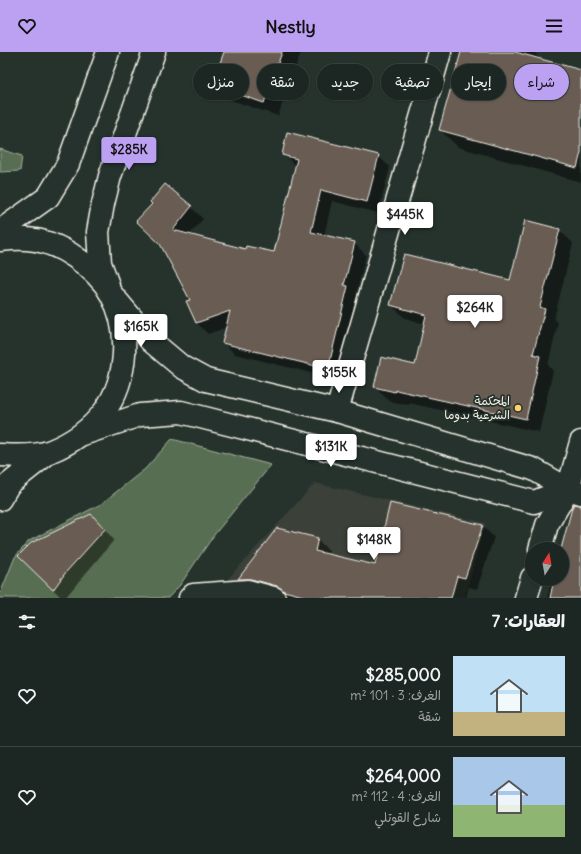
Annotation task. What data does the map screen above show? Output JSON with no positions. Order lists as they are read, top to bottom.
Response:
{
  "places": ["المحكمة الشرعية بدوما"],
  "north": "top",
  "page": {
    "header": "Nestly",
    "chip": [
      "شراء",
      "إيجار",
      "تصفية",
      "جديد",
      "شقة",
      "منزل"
    ],
    "price": [
      "$285K",
      "$445K",
      "$264K",
      "$165K",
      "$155K",
      "$131K",
      "$148K"
    ],
    "heading": "العقارات: 7",
    "list": [
      {
        "name": "$285,000",
        "note": "الغرف: 3 · 101 m² · شقة"
      },
      {
        "name": "$264,000",
        "note": "الغرف: 4 · 112 m² · شارع القوتلي"
      }
    ]
  }
}
